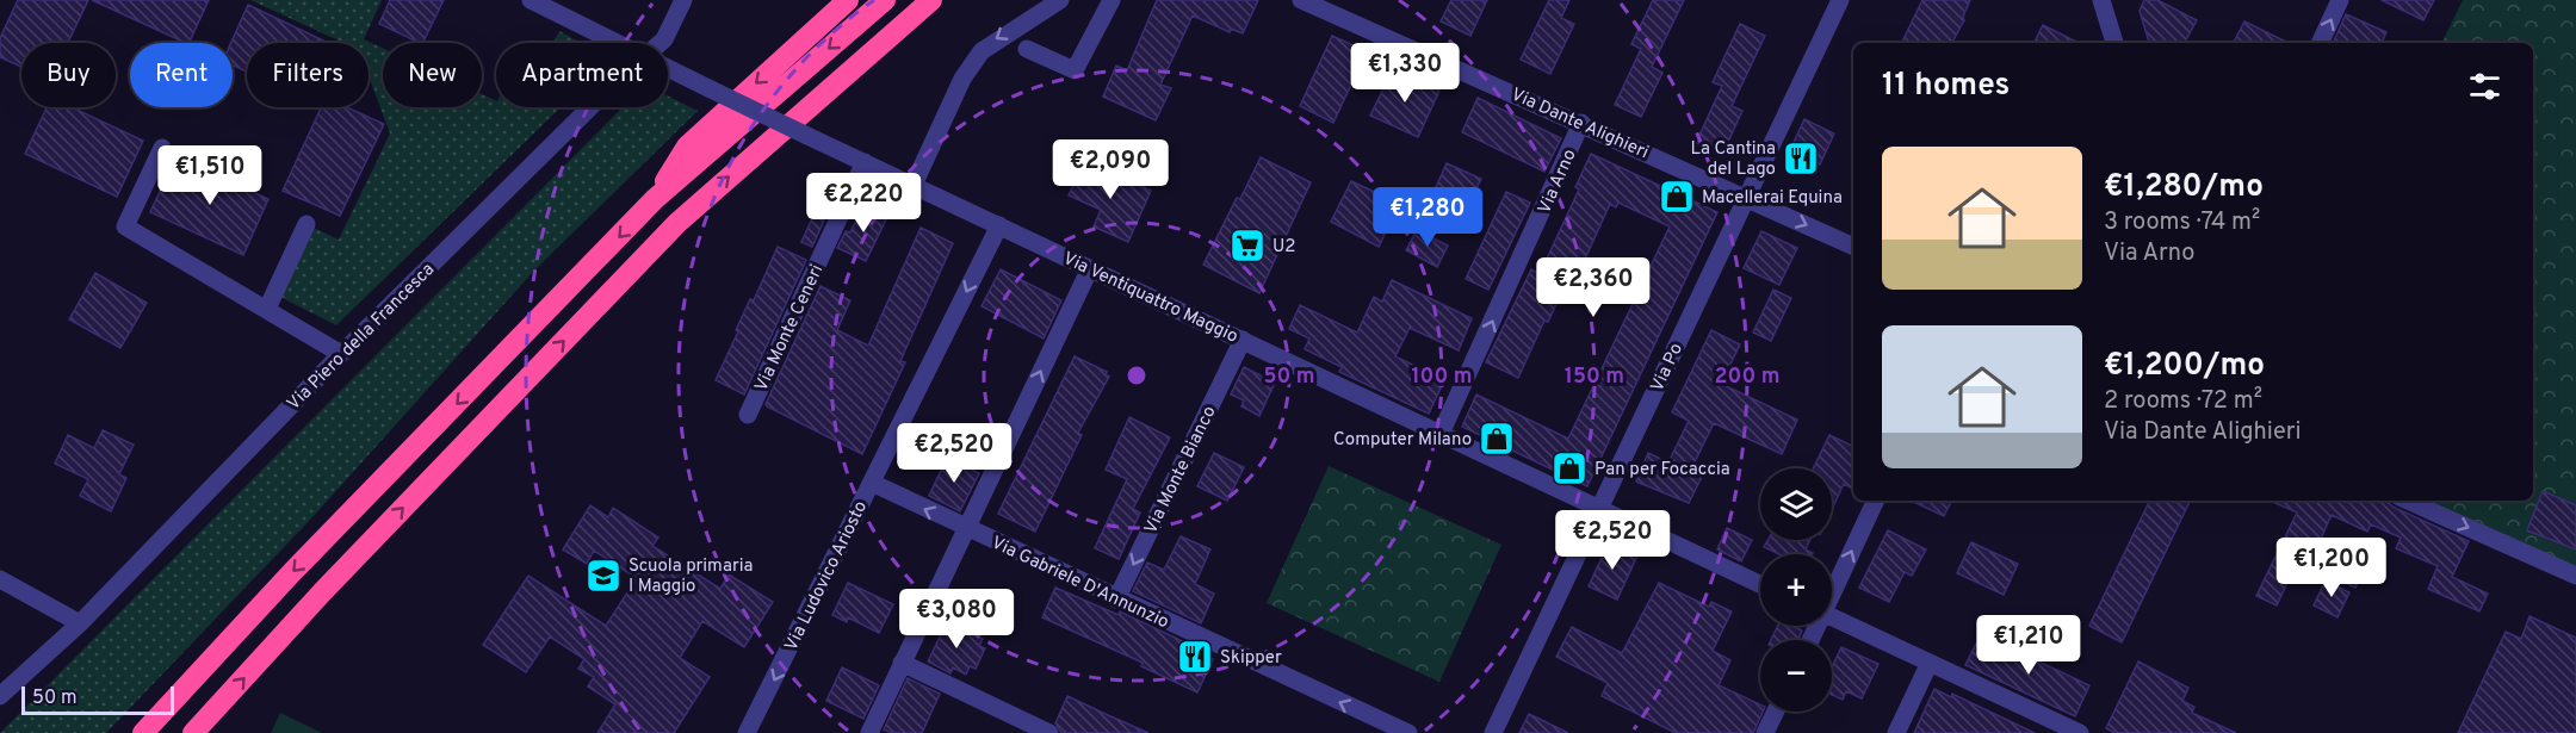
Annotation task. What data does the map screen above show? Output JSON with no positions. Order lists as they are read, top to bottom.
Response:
{
  "streets": {
    "street": [
      "Via Dante Alighieri",
      "Via Arno",
      "Via Ventiquattro Maggio",
      "Via Monte Ceneri",
      "Via Piero della Francesca",
      "Via Po",
      "Via Monte Bianco",
      "Via Ludovico Ariosto",
      "Via Gabriele D'Annunzio"
    ]
  },
  "crossings": [
    ["Via Dante Alighieri", "Via Arno"],
    ["Via Dante Alighieri", "Via Po"],
    ["Via Arno", "Via Ventiquattro Maggio"],
    ["Via Ventiquattro Maggio", "Via Monte Ceneri"],
    ["Via Ventiquattro Maggio", "Via Po"],
    ["Via Ventiquattro Maggio", "Via Monte Bianco"],
    ["Via Ventiquattro Maggio", "Via Ludovico Ariosto"],
    ["Via Monte Bianco", "Via Gabriele D'Annunzio"],
    ["Via Ludovico Ariosto", "Via Gabriele D'Annunzio"]
  ],
  "one_way": ["Via Arno", "Via Monte Bianco", "Via Gabriele D'Annunzio"],
  "places": {
    "restaurant": ["La Cantina del Lago", "Skipper"],
    "shop": ["Macellerai Equina", "Computer Milano", "Pan per Focaccia"],
    "supermarket": ["U2"],
    "school or university": ["Scuola primaria I Maggio"]
  },
  "scale_bar": "50 m",
  "page": {
    "price": [
      "€1,330",
      "€2,090",
      "€1,510",
      "€2,220",
      "€1,280",
      "€2,360",
      "€2,520",
      "€2,520",
      "€1,200",
      "€3,080",
      "€1,210"
    ],
    "chip": [
      "Buy",
      "Rent",
      "Filters",
      "New",
      "Apartment"
    ],
    "heading": "11 homes",
    "list": [
      {
        "name": "€1,280/mo",
        "note": "3 rooms · 74 m² · Via Arno"
      },
      {
        "name": "€1,200/mo",
        "note": "2 rooms · 72 m² · Via Dante Alighieri"
      }
    ],
    "map_buttons": ["+", "−"],
    "scale": "50 m"
  },
  "rings": [
    "50 m",
    "100 m",
    "150 m",
    "200 m"
  ]
}
